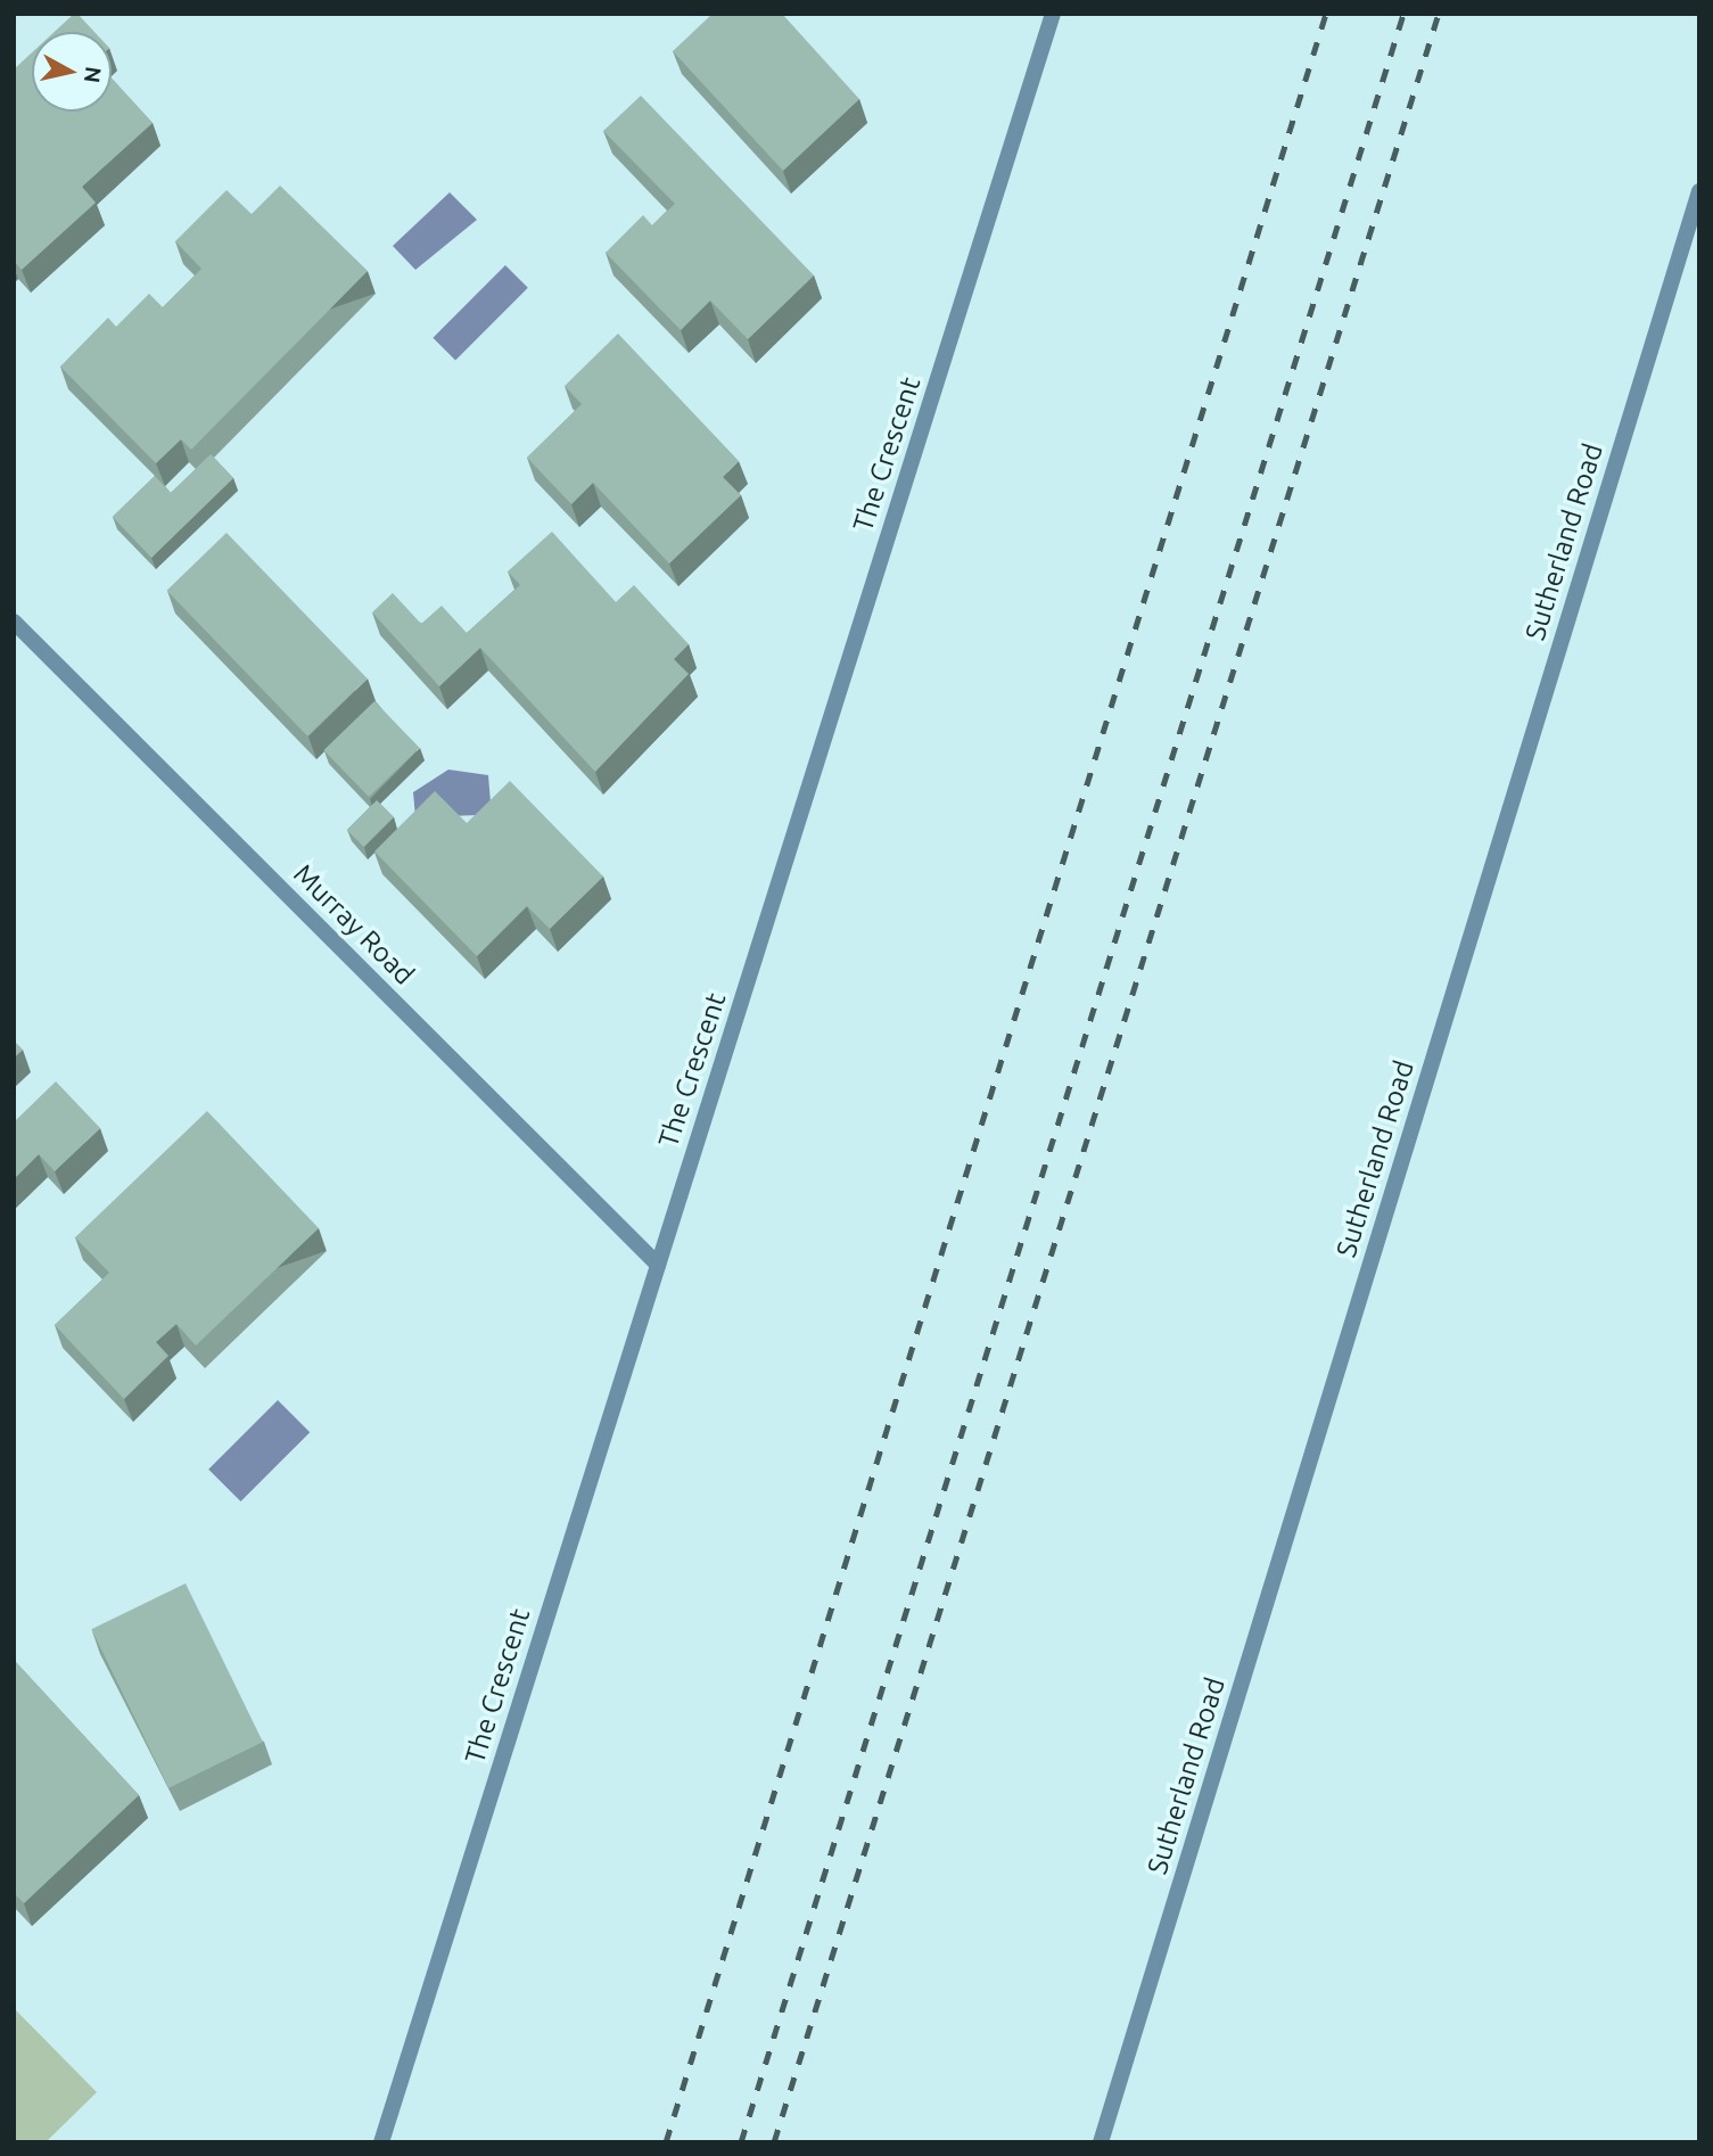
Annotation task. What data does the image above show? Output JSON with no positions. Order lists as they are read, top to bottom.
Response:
{
  "streets": {
    "street": ["The Crescent", "Sutherland Road", "Murray Road"]
  },
  "crossings": [
    ["The Crescent", "Murray Road"]
  ],
  "north": "right"
}
